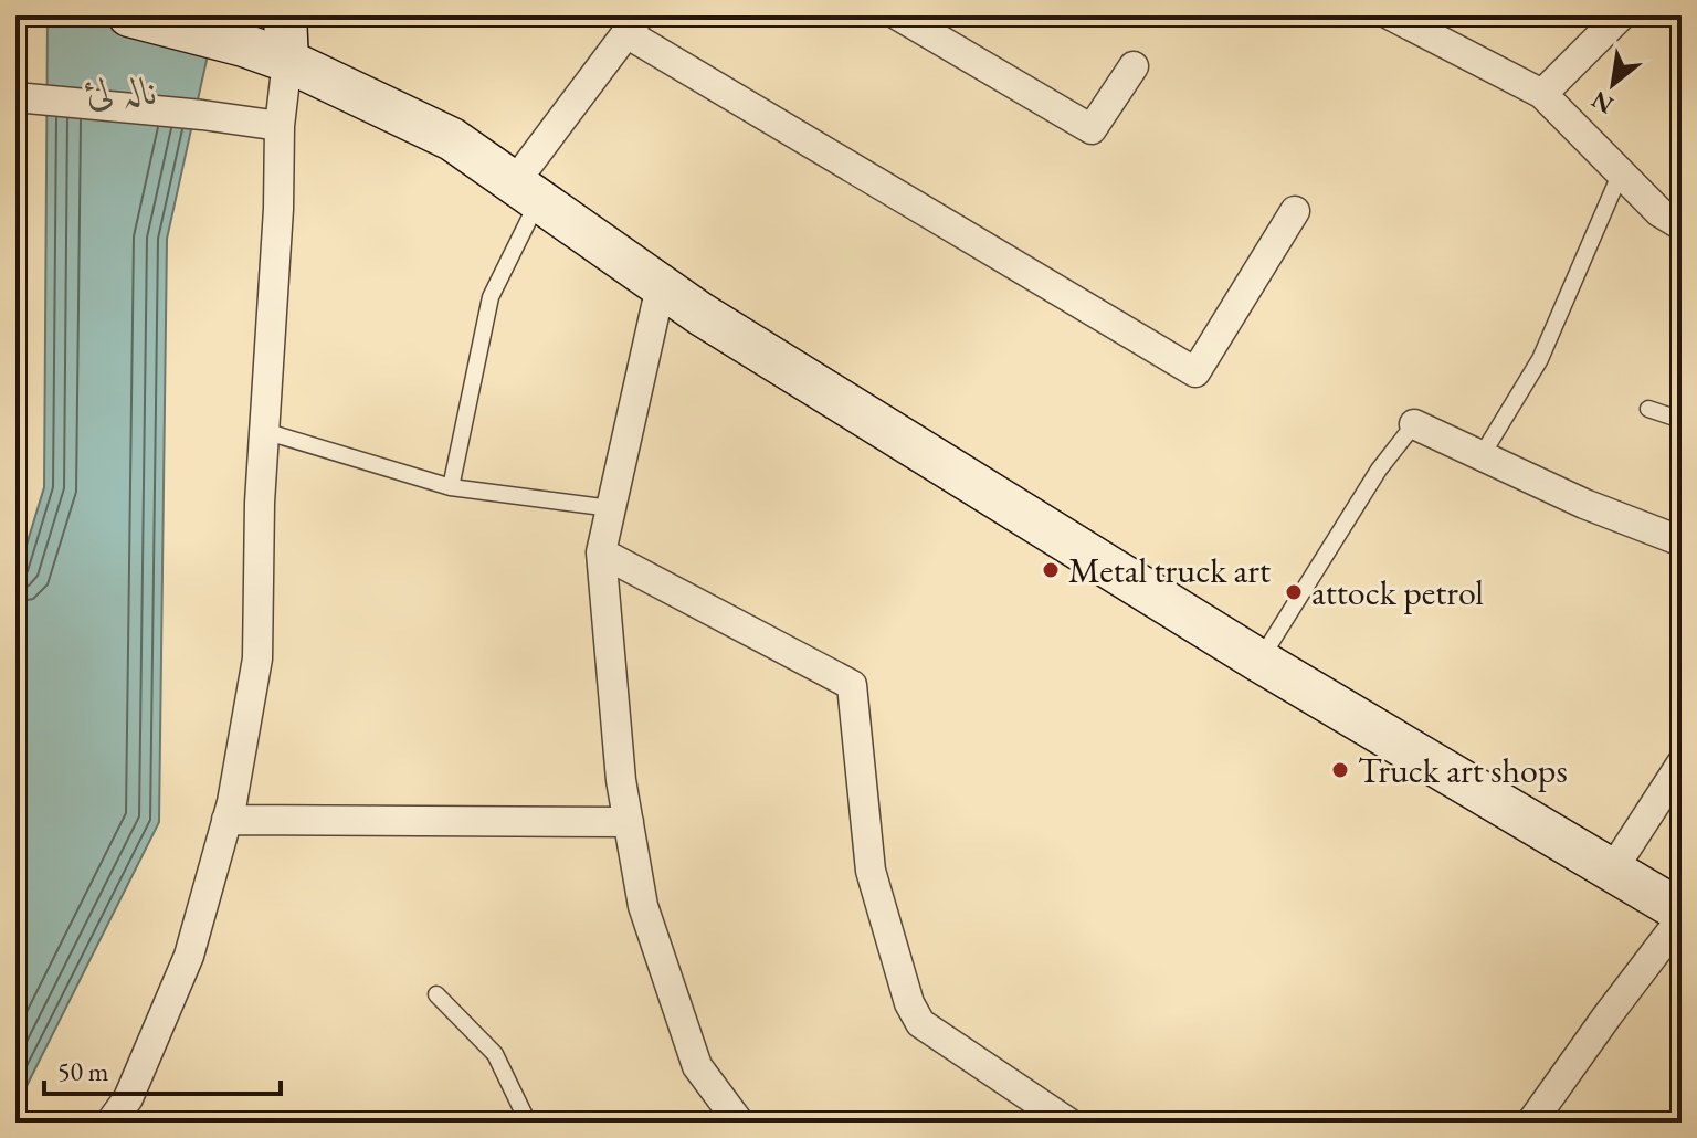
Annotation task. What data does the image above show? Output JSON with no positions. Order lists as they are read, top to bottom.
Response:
{
  "water": ["نالہ لئ"],
  "places": ["Metal truck art", "attock petrol", "Truck art shops"],
  "scale_bar": "50 m",
  "north": "bottom left"
}
